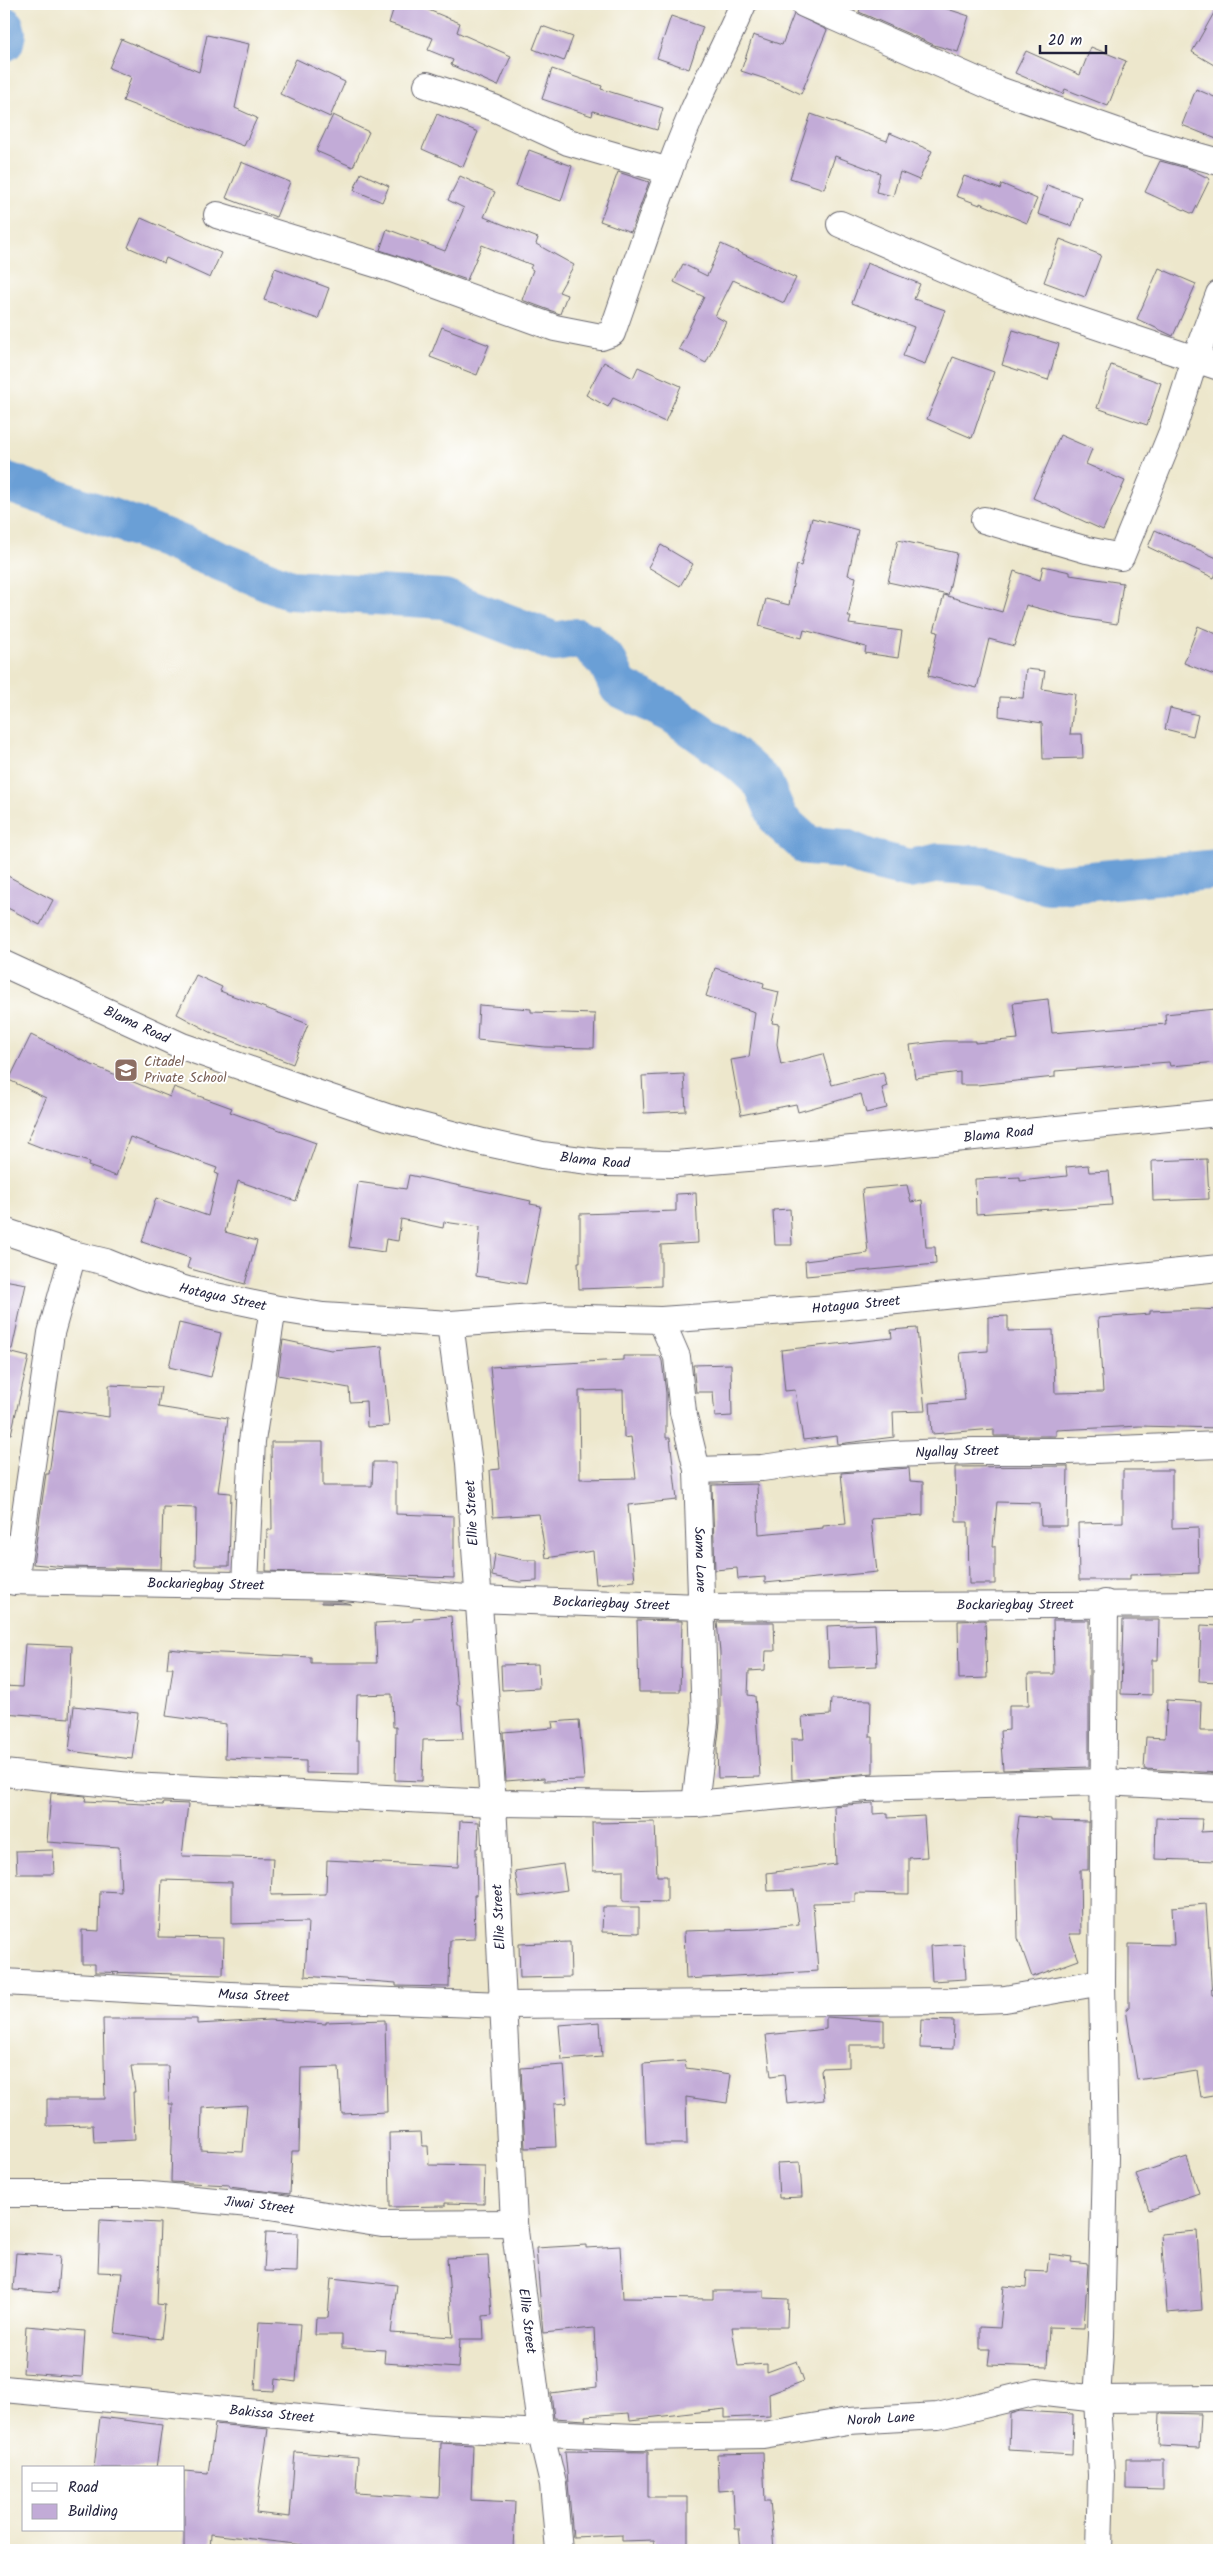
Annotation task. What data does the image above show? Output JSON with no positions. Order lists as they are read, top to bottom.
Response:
{
  "streets": {
    "street": [
      "Blama Road",
      "Hotagua Street",
      "Nyallay Street",
      "Ellie Street",
      "Sama Lane",
      "Bockariegbay Street",
      "Musa Street",
      "Jiwai Street",
      "Bakissa Street",
      "Noroh Lane"
    ]
  },
  "crossings": [
    ["Hotagua Street", "Ellie Street"],
    ["Hotagua Street", "Sama Lane"],
    ["Nyallay Street", "Sama Lane"],
    ["Ellie Street", "Bockariegbay Street"],
    ["Ellie Street", "Musa Street"],
    ["Ellie Street", "Jiwai Street"],
    ["Ellie Street", "Bakissa Street"],
    ["Ellie Street", "Noroh Lane"],
    ["Sama Lane", "Bockariegbay Street"],
    ["Bakissa Street", "Noroh Lane"]
  ],
  "places": {
    "school or university": ["Citadel Private School"]
  },
  "legend": ["Road", "Building"],
  "scale_bar": "20 m"
}
